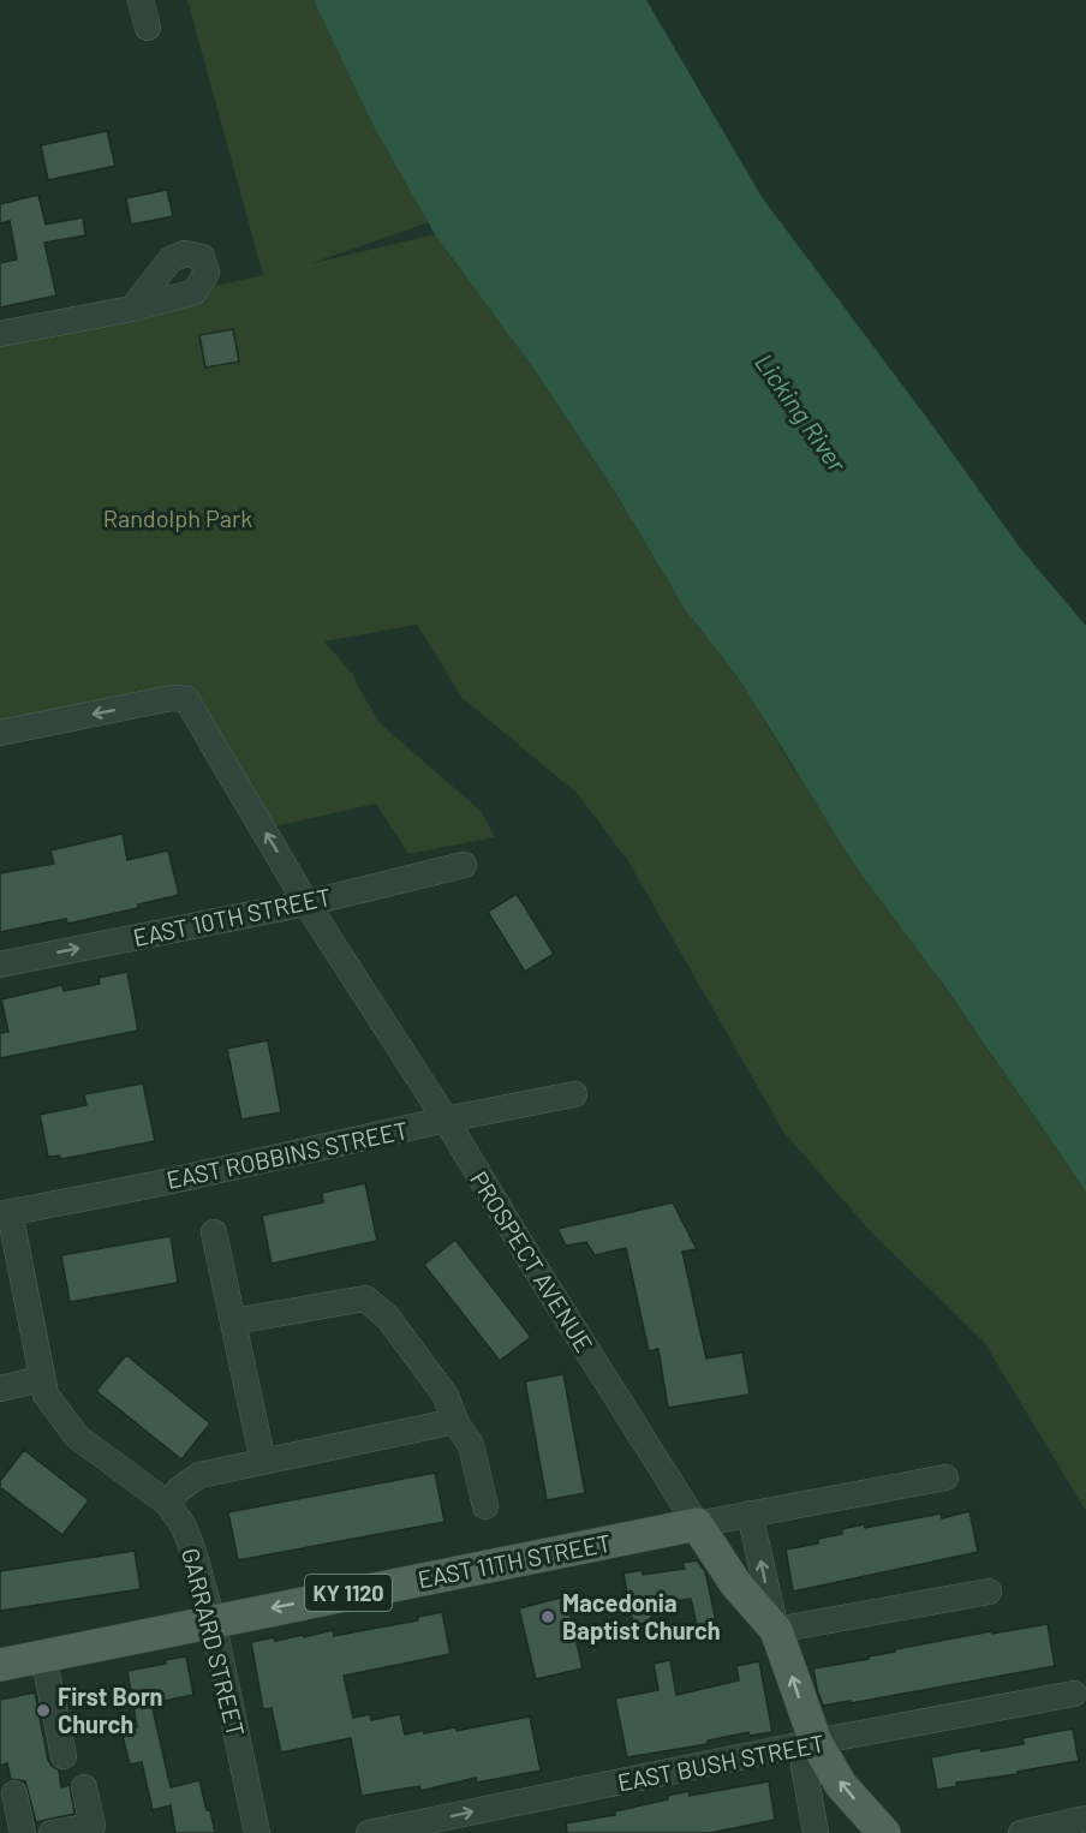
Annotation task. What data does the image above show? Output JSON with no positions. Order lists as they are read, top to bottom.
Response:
{
  "streets": {
    "main road": ["PROSPECT AVENUE", "EAST 11TH STREET", "KY 1120"],
    "street": [
      "EAST 10TH STREET",
      "EAST ROBBINS STREET",
      "GARRARD STREET",
      "EAST BUSH STREET"
    ]
  },
  "crossings": [
    ["EAST 10TH STREET", "PROSPECT AVENUE"],
    ["EAST ROBBINS STREET", "PROSPECT AVENUE"],
    ["EAST ROBBINS STREET", "GARRARD STREET"],
    ["PROSPECT AVENUE", "EAST 11TH STREET"],
    ["PROSPECT AVENUE", "EAST BUSH STREET"],
    ["EAST 11TH STREET", "GARRARD STREET"]
  ],
  "one_way": ["EAST 10TH STREET", "PROSPECT AVENUE", "EAST BUSH STREET"],
  "water": ["Licking River"],
  "parks": ["Randolph Park"],
  "places": ["Macedonia Baptist Church", "First Born Church"]
}
